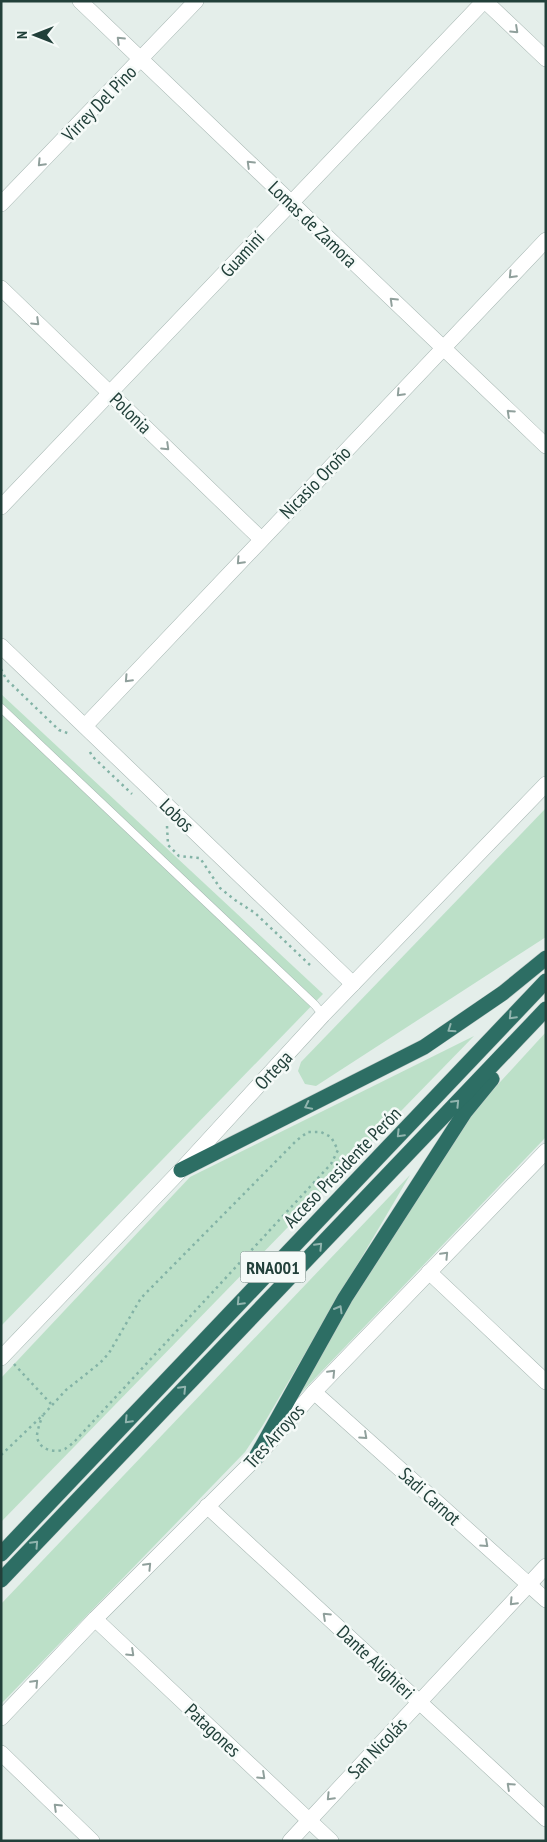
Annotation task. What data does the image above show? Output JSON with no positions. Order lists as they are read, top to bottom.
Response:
{
  "streets": {
    "highway": ["Acceso Presidente Perón", "RNA001"],
    "street": [
      "Virrey Del Pino",
      "Lomas de Zamora",
      "Guaminí",
      "Polonia",
      "Nicasio Oroño",
      "Lobos",
      "Ortega",
      "Tres Arroyos",
      "Sadi Carnot",
      "Dante Alighieri",
      "Patagones",
      "San Nicolás"
    ]
  },
  "crossings": [
    ["Virrey Del Pino", "Lomas de Zamora"],
    ["Lomas de Zamora", "Guaminí"],
    ["Lomas de Zamora", "Nicasio Oroño"],
    ["Guaminí", "Polonia"],
    ["Polonia", "Nicasio Oroño"],
    ["Nicasio Oroño", "Lobos"],
    ["Lobos", "Ortega"],
    ["Tres Arroyos", "Sadi Carnot"],
    ["Tres Arroyos", "Dante Alighieri"],
    ["Tres Arroyos", "Patagones"],
    ["Sadi Carnot", "San Nicolás"],
    ["Dante Alighieri", "San Nicolás"],
    ["Patagones", "San Nicolás"]
  ],
  "one_way": [
    "Virrey Del Pino",
    "Lomas de Zamora",
    "Polonia",
    "Nicasio Oroño",
    "Tres Arroyos",
    "Sadi Carnot",
    "Dante Alighieri",
    "Patagones",
    "San Nicolás"
  ],
  "north": "left"
}
